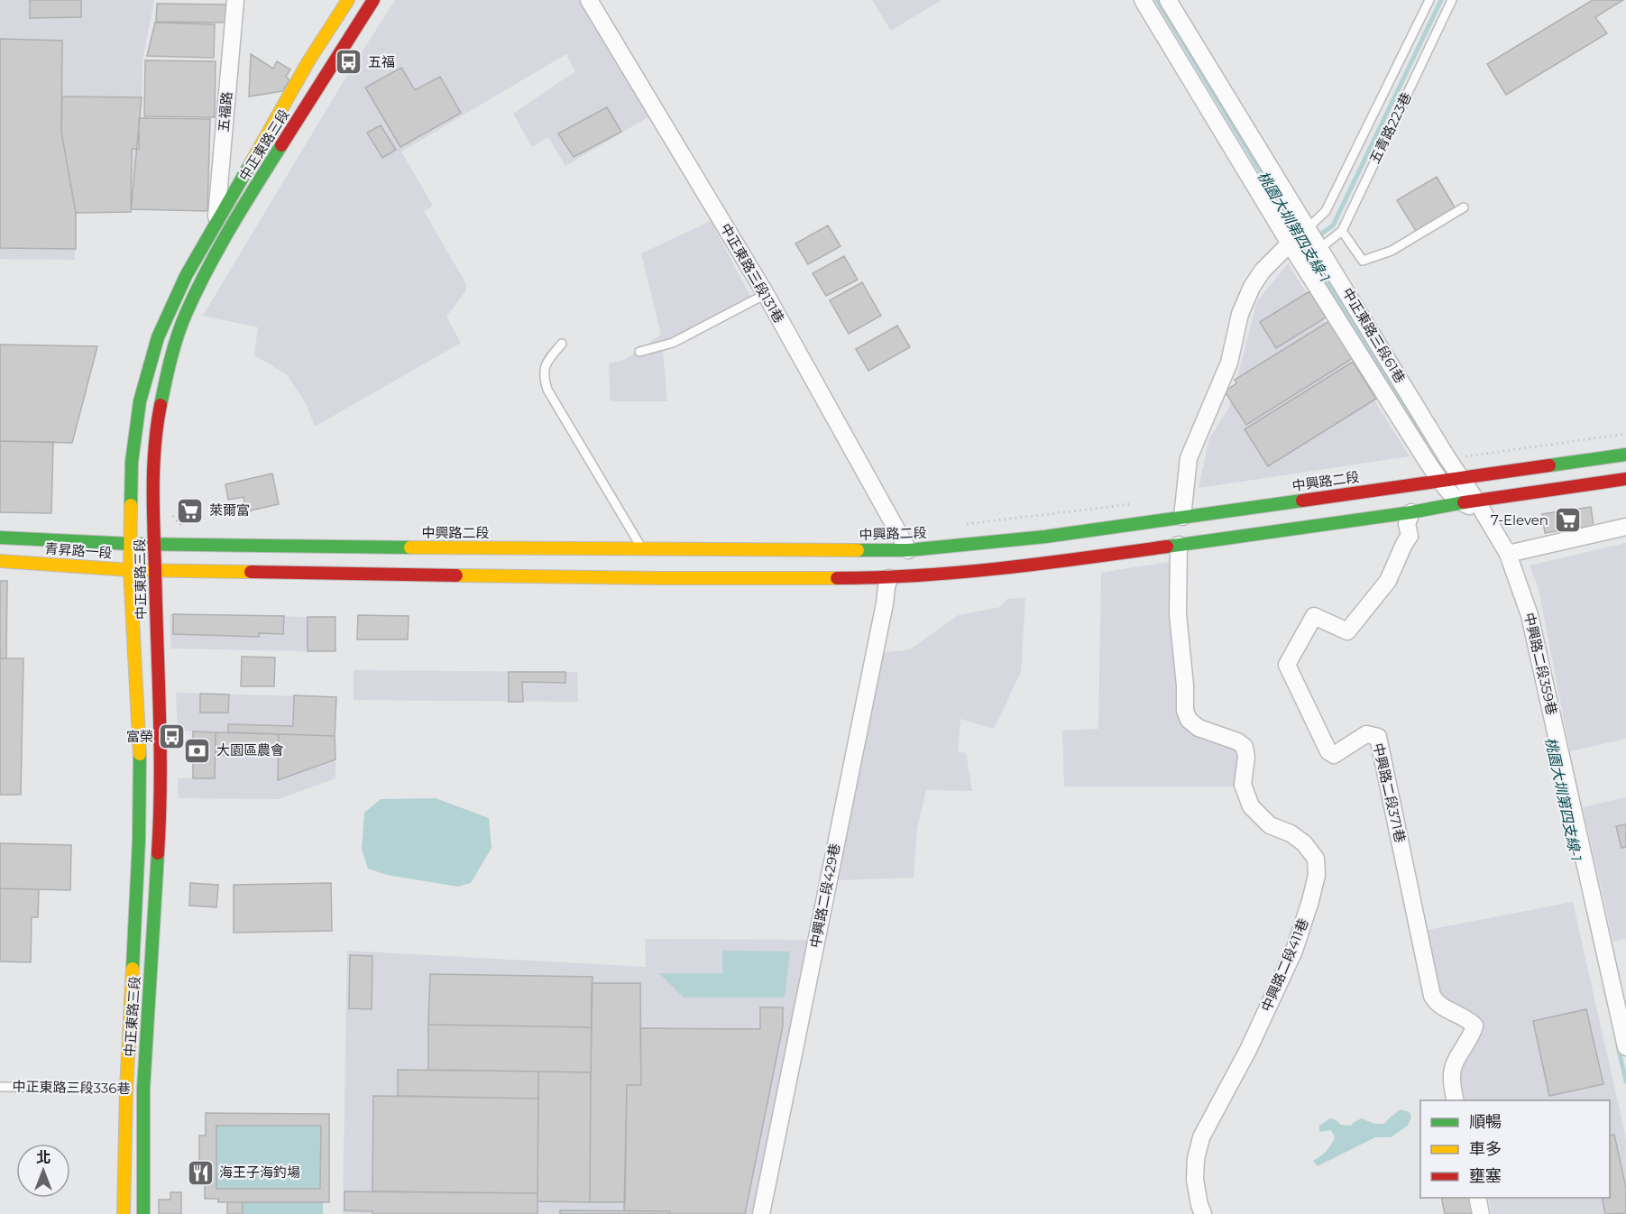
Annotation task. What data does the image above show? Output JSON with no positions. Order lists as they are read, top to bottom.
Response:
{
  "streets": {
    "street": [
      "五福路",
      "中正東路三段",
      "中正東路三段131巷",
      "中正東路三段61巷",
      "中興路二段",
      "青昇路一段",
      "中興路二段359巷",
      "中興路二段371巷",
      "中興路二段429巷",
      "中興路二段411巷"
    ],
    "lane": ["五青路223巷", "中正東路三段336巷"]
  },
  "crossings": [
    ["五福路", "中正東路三段"],
    ["五青路223巷", "中正東路三段61巷"],
    ["中正東路三段", "中興路二段"],
    ["中正東路三段", "青昇路一段"],
    ["中正東路三段", "中正東路三段336巷"],
    ["中正東路三段131巷", "中興路二段"],
    ["中正東路三段61巷", "中興路二段"],
    ["中正東路三段61巷", "中興路二段359巷"],
    ["中興路二段", "青昇路一段"],
    ["中興路二段", "中興路二段359巷"],
    ["中興路二段", "中興路二段371巷"],
    ["中興路二段", "中興路二段429巷"],
    ["中興路二段", "中興路二段411巷"]
  ],
  "water": ["桃園大圳第四支線-1"],
  "places": {
    "bus stop": ["五福", "富榮"],
    "supermarket": ["萊爾富", "7-Eleven"],
    "bank": ["大園區農會"],
    "restaurant": ["海王子海釣場"]
  },
  "legend": ["順暢", "車多", "壅塞"],
  "north": "top"
}
